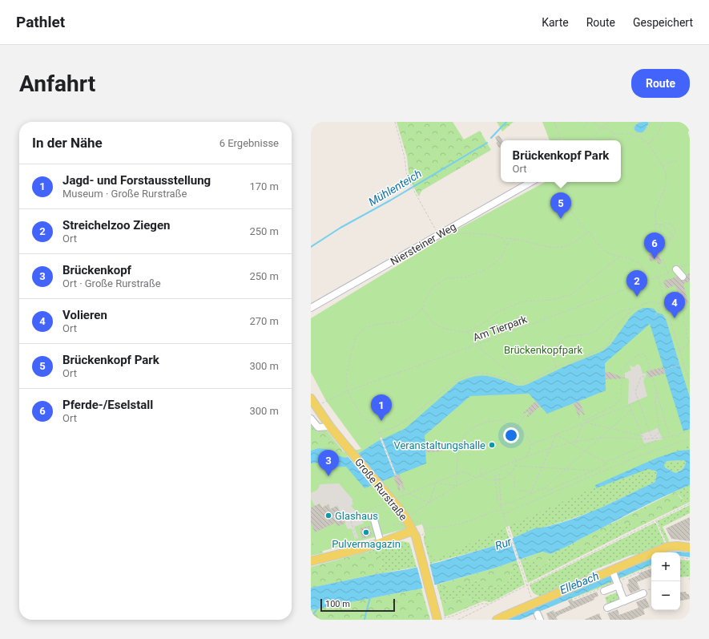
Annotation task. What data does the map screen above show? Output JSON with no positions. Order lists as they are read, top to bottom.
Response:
{
  "streets": {
    "main road": ["Große Rurstraße"],
    "street": ["Niersteiner Weg"],
    "path": ["Am Tierpark"]
  },
  "crossings": [
    ["Am Tierpark", "Große Rurstraße"]
  ],
  "water": ["Mühlenteich", "Rur", "Ellebach"],
  "parks": ["Brückenkopfpark"],
  "places": ["Veranstaltungshalle", "Glashaus", "Pulvermagazin"],
  "scale_bar": "100 m",
  "page": {
    "header": "Pathlet",
    "nav": ["Karte", "Route", "Gespeichert"],
    "buttons": "Route",
    "title": "Anfahrt",
    "heading": ["In der Nähe", "6 Ergebnisse"],
    "popup": ["Brückenkopf Park", "Ort"],
    "list": [
      {
        "mark": "1",
        "name": "Jagd- und Forstausstellung",
        "note": "Museum · Große Rurstraße",
        "value": "170 m"
      },
      {
        "mark": "2",
        "name": "Streichelzoo Ziegen",
        "note": "Ort",
        "value": "250 m"
      },
      {
        "mark": "3",
        "name": "Brückenkopf",
        "note": "Ort · Große Rurstraße",
        "value": "250 m"
      },
      {
        "mark": "4",
        "name": "Volieren",
        "note": "Ort",
        "value": "270 m"
      },
      {
        "mark": "5",
        "name": "Brückenkopf Park",
        "note": "Ort",
        "value": "300 m"
      },
      {
        "mark": "6",
        "name": "Pferde-/Eselstall",
        "note": "Ort",
        "value": "300 m"
      }
    ],
    "pins": [
      "5",
      "6",
      "2",
      "4",
      "1",
      "3"
    ],
    "map_buttons": ["+", "−"],
    "scale": "100 m"
  }
}
